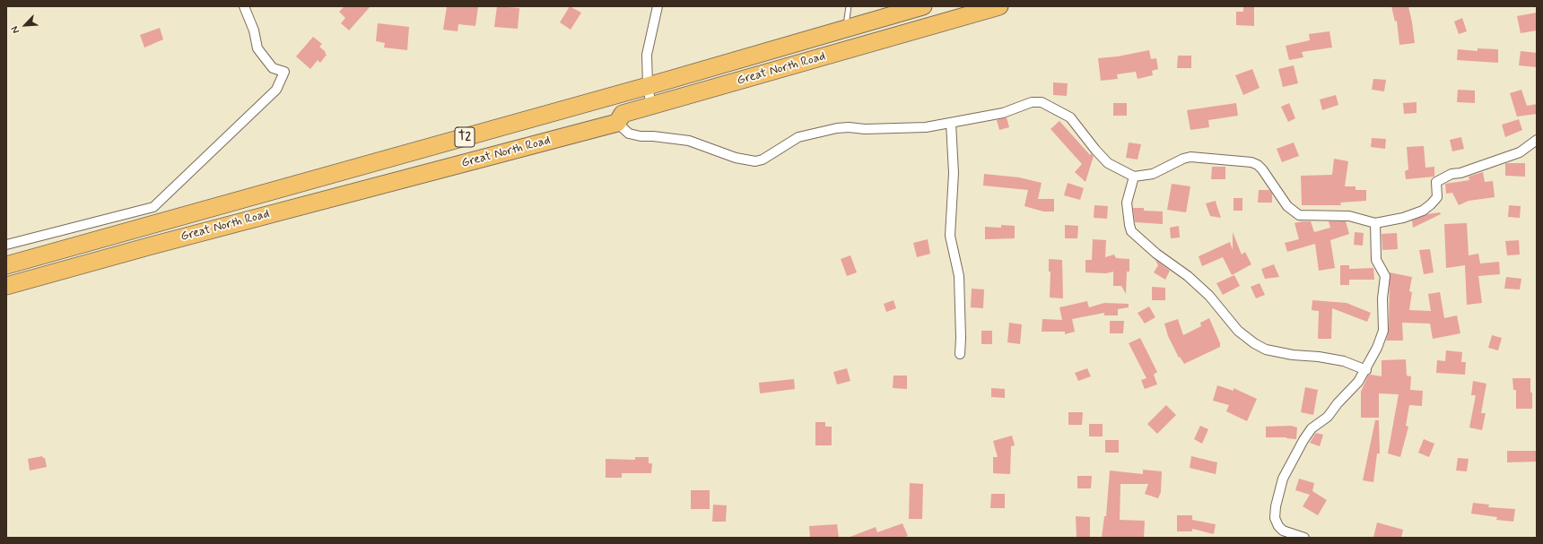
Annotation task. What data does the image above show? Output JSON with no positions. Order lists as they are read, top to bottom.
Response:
{
  "streets": {
    "highway": ["Great North Road", "T2"]
  },
  "north": "bottom left"
}
